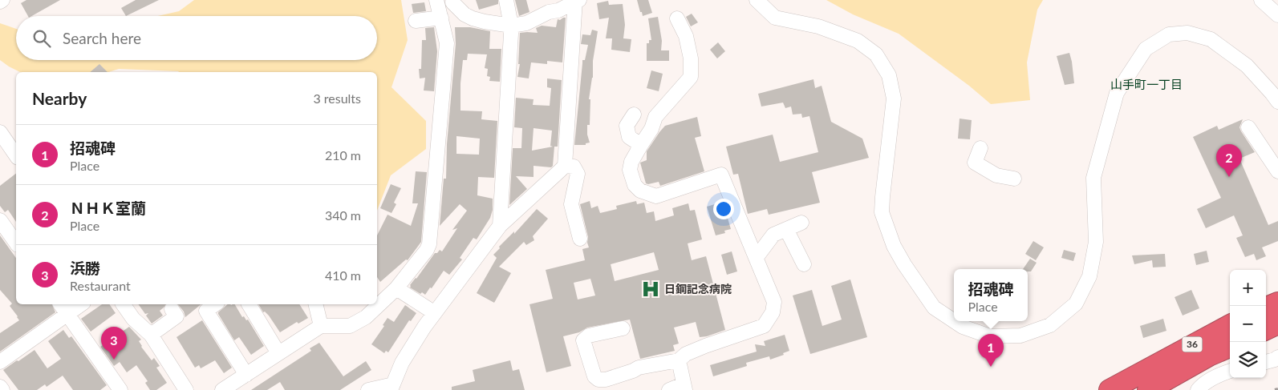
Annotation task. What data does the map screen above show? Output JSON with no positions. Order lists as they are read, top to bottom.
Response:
{
  "streets": {
    "highway": ["36"]
  },
  "districts": ["山手町一丁目"],
  "places": {
    "hospital": ["日鋼記念病院"]
  },
  "page": {
    "search": "Search here",
    "heading": ["Nearby", "3 results"],
    "list": [
      {
        "mark": "1",
        "name": "招魂碑",
        "note": "Place",
        "value": "210 m"
      },
      {
        "mark": "2",
        "name": "ＮＨＫ室蘭",
        "note": "Place",
        "value": "340 m"
      },
      {
        "mark": "3",
        "name": "浜勝",
        "note": "Restaurant",
        "value": "410 m"
      }
    ],
    "pins": ["2", "3", "1"],
    "popup": ["招魂碑", "Place"],
    "map_buttons": ["+", "−"]
  }
}
